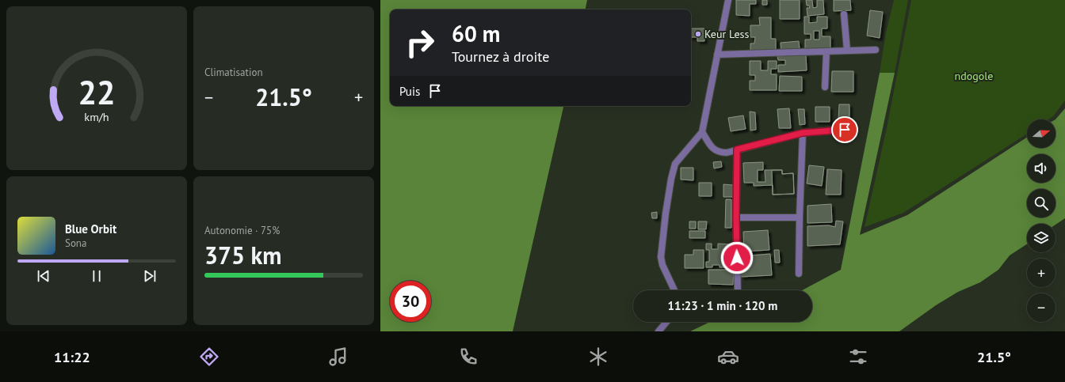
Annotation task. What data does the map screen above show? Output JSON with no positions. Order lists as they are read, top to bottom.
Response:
{
  "parks": ["ndogole"],
  "places": ["Keur Less"],
  "north": "right",
  "page": {
    "tile": [
      "Climatisation",
      ["Autonomie · 75%", "375 km"]
    ],
    "turn": ["60 m", "Tournez à droite"],
    "then": "Puis",
    "heat": ["−", "21.5°", "+"],
    "map_buttons": ["+", "−"],
    "song": ["Blue Orbit", "Sona"],
    "limit": "30",
    "trip": "11:23 · 1 min · 120 m",
    "tabs": ["11:22", "21.5°"],
    "gauge": ["22", "km/h"]
  }
}
